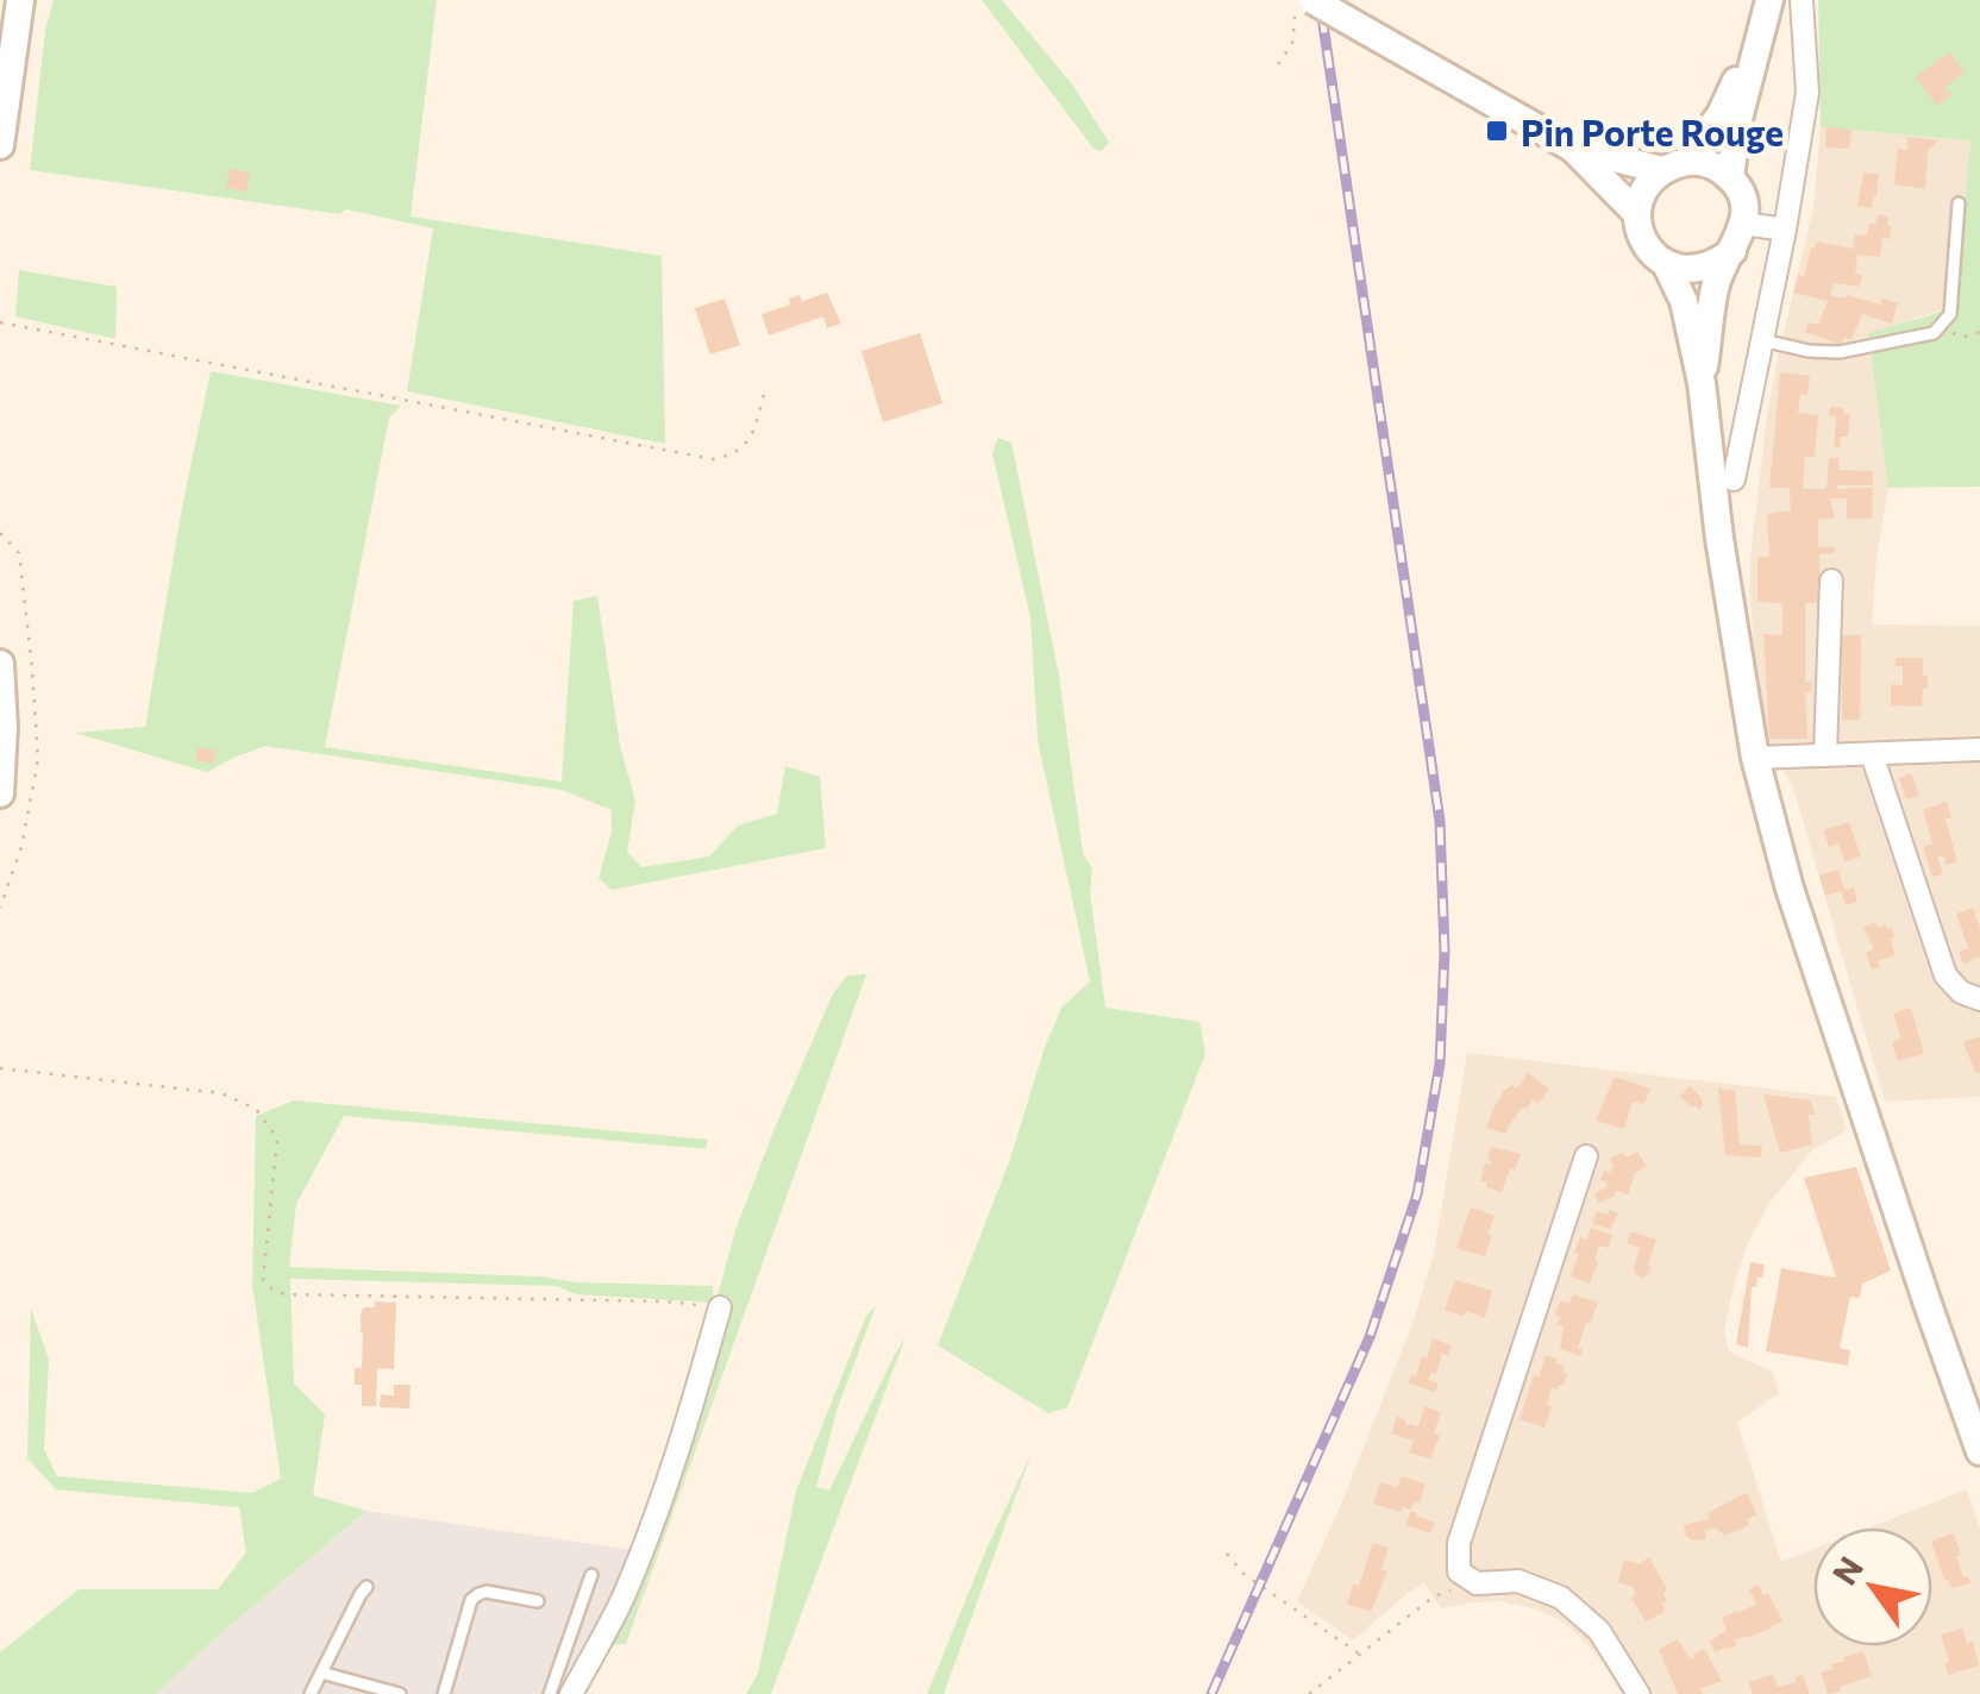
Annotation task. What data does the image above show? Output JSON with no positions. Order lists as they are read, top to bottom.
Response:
{
  "places": {
    "transit": ["Pin Porte Rouge"]
  },
  "north": "top left"
}
